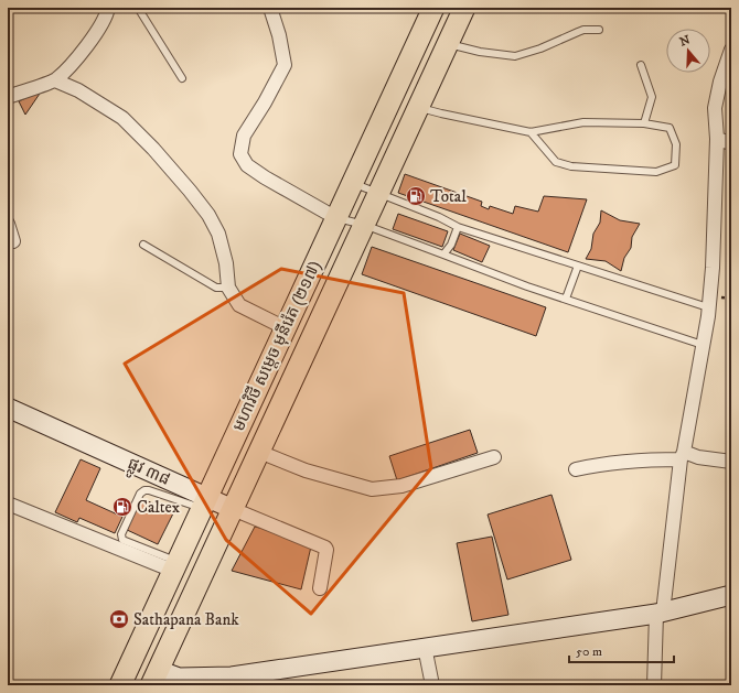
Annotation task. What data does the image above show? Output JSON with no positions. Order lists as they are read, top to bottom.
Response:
{
  "streets": {
    "main road": ["មហាវិថី សម្តេច មុនីរ៉េត (២១៧)"],
    "street": ["ផ្លូវ ៣៨"]
  },
  "crossings": [
    ["មហាវិថី សម្តេច មុនីរ៉េត (២១៧)", "ផ្លូវ ៣៨"]
  ],
  "places": {
    "fuel station": ["Total", "Caltex"],
    "bank": ["Sathapana Bank"]
  },
  "scale_bar": "50 m",
  "north": "top"
}
